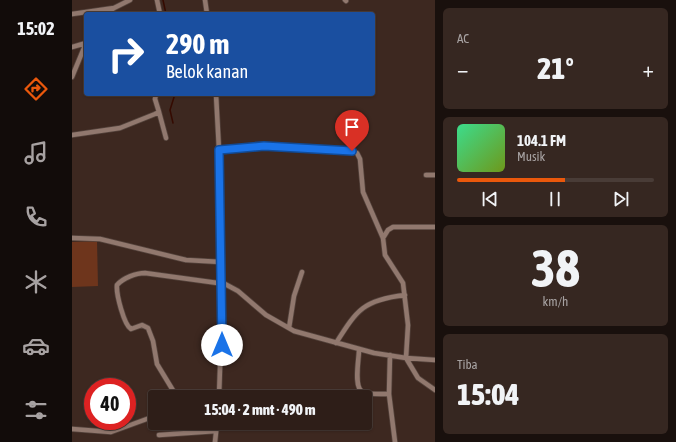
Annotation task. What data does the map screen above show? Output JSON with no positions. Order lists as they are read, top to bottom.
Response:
{
  "page": {
    "tabs": "15:02",
    "tile": [
      "AC",
      ["38", "km/h"],
      ["Tiba", "15:04"]
    ],
    "turn": ["290 m", "Belok kanan"],
    "heat": ["−", "21°", "+"],
    "song": ["104.1 FM", "Musik"],
    "limit": "40",
    "trip": "15:04 · 2 mnt · 490 m"
  }
}
